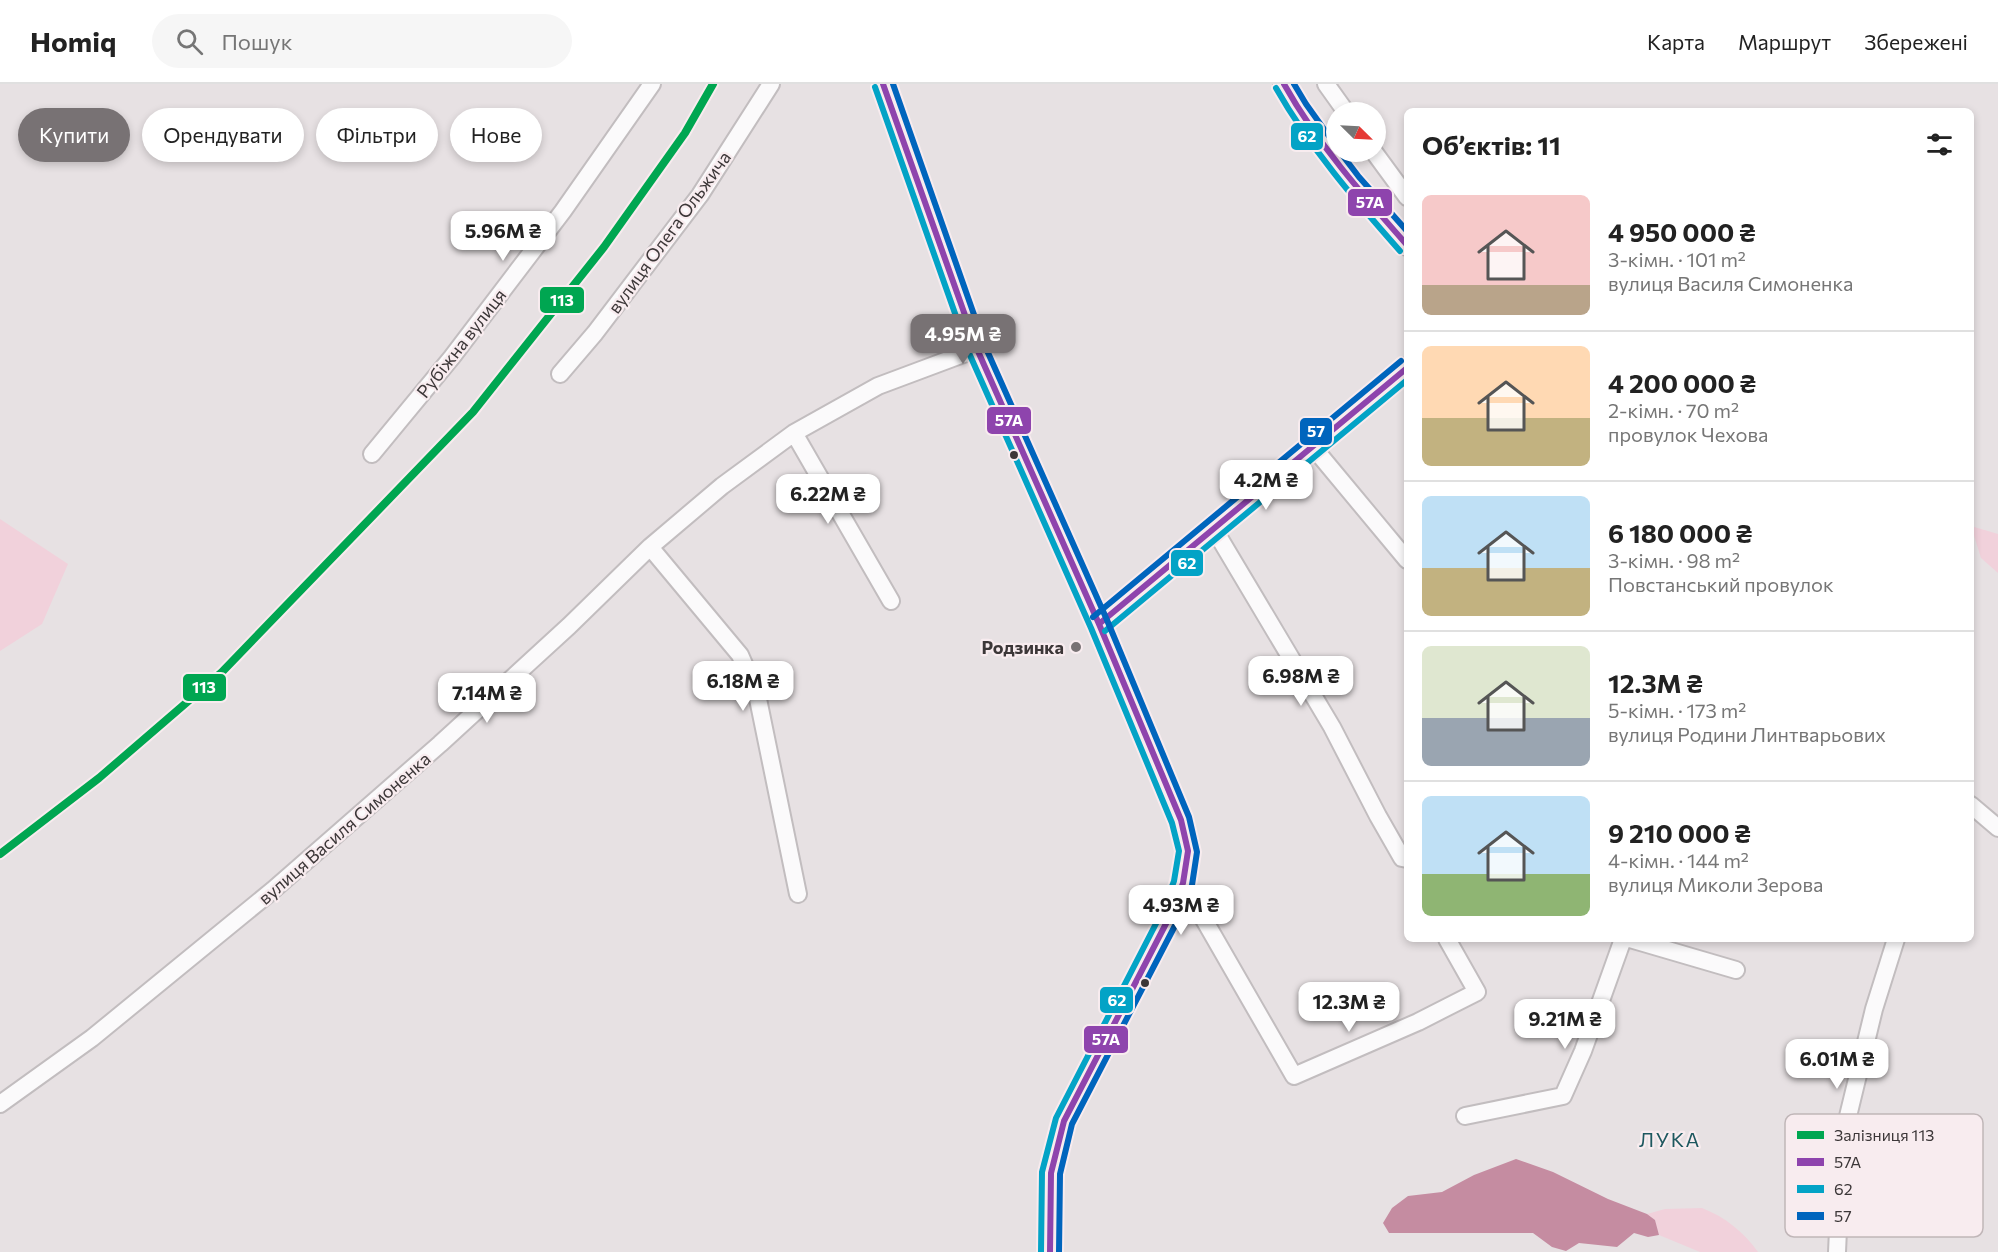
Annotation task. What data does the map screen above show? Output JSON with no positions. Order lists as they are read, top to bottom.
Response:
{
  "streets": {
    "street": ["вулиця Олега Ольжича", "Рубіжна вулиця", "вулиця Василя Симоненка"]
  },
  "districts": ["ЛУКА"],
  "places": ["Родзинка"],
  "lines": [
    "rail line 113",
    "transit line 57А",
    "transit line 57",
    "transit line 62"
  ],
  "legend": [
    "Залізниця 113",
    "57А",
    "62",
    "57"
  ],
  "north": "bottom right",
  "page": {
    "header": "Homiq",
    "search": "Пошук",
    "nav": ["Карта", "Маршрут", "Збережені"],
    "chip": [
      "Купити",
      "Орендувати",
      "Фільтри",
      "Нове"
    ],
    "heading": "Об’єктів: 11",
    "list": [
      {
        "name": "4 950 000 ₴",
        "note": "3-кімн. · 101 m² · вулиця Василя Симоненка"
      },
      {
        "name": "4 200 000 ₴",
        "note": "2-кімн. · 70 m² · провулок Чехова"
      },
      {
        "name": "6 180 000 ₴",
        "note": "3-кімн. · 98 m² · Повстанський провулок"
      },
      {
        "name": "12.3M ₴",
        "note": "5-кімн. · 173 m² · вулиця Родини Линтварьових"
      },
      {
        "name": "9 210 000 ₴",
        "note": "4-кімн. · 144 m² · вулиця Миколи Зерова"
      }
    ],
    "price": [
      "5.96M ₴",
      "4.95M ₴",
      "4.2M ₴",
      "6.22M ₴",
      "6.98M ₴",
      "6.18M ₴",
      "7.14M ₴",
      "4.93M ₴",
      "12.3M ₴",
      "9.21M ₴",
      "6.01M ₴"
    ]
  }
}
